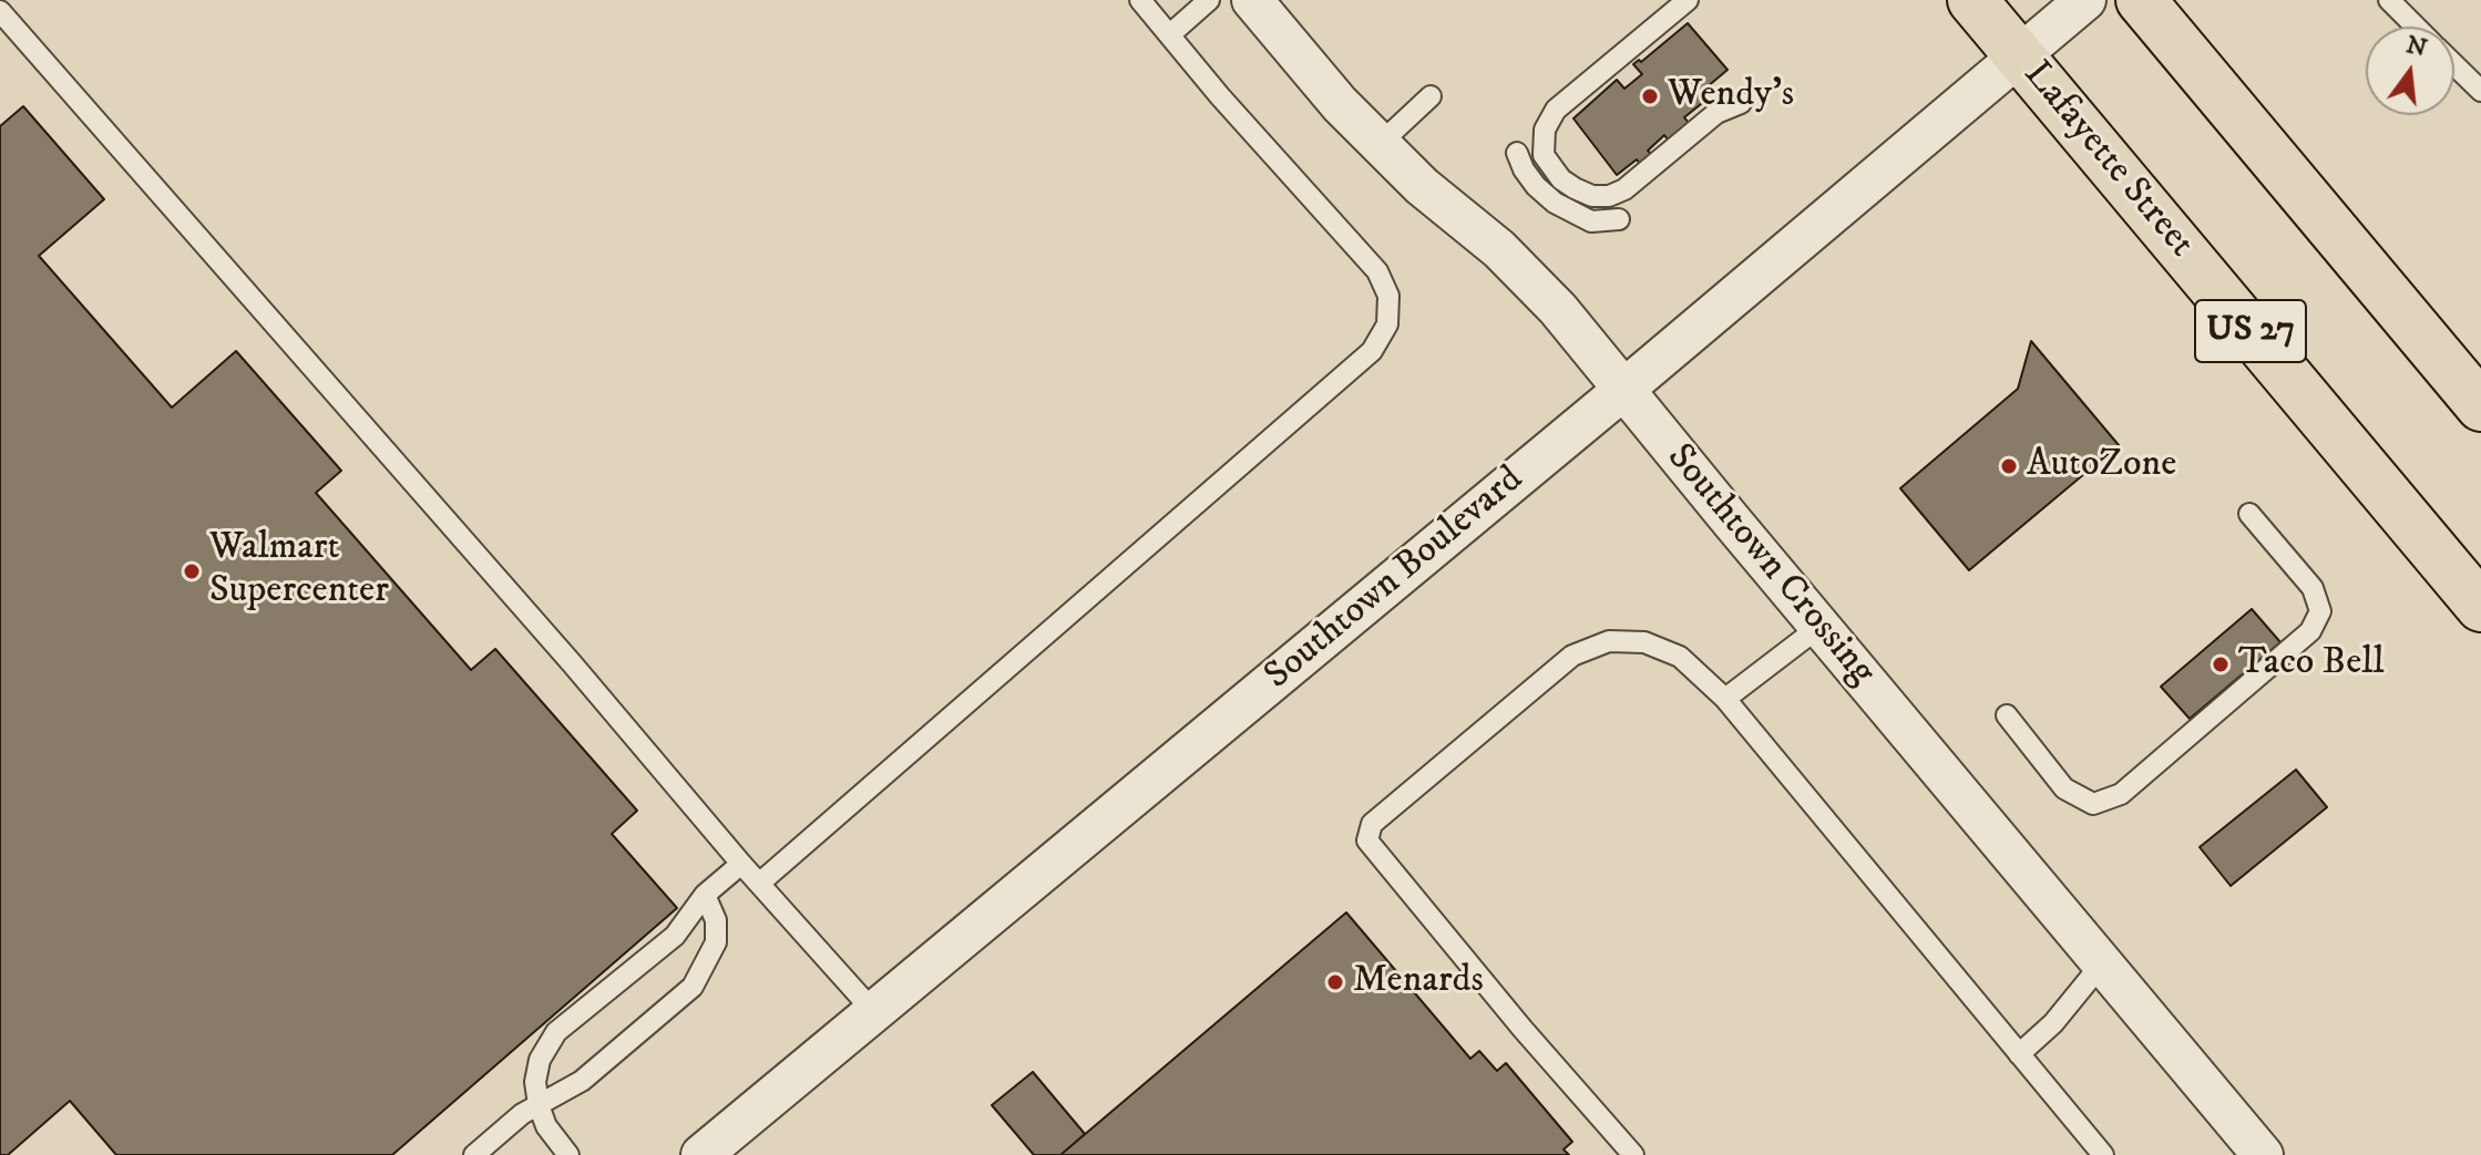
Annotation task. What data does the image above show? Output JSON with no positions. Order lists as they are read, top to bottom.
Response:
{
  "streets": {
    "highway": ["Lafayette Street", "US 27"],
    "street": ["Southtown Crossing", "Southtown Boulevard"]
  },
  "crossings": [
    ["Lafayette Street", "Southtown Boulevard"],
    ["Southtown Crossing", "Southtown Boulevard"]
  ],
  "places": [
    "Wendy's",
    "AutoZone",
    "Walmart Supercenter",
    "Taco Bell",
    "Menards"
  ],
  "north": "top"
}
